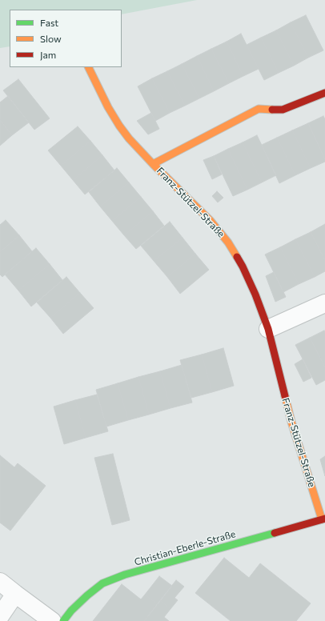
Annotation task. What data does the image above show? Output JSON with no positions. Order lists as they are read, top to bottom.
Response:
{
  "streets": {
    "street": ["Franz-Stützel-Straße", "Christian-Eberle-Straße"]
  },
  "crossings": [
    ["Franz-Stützel-Straße", "Christian-Eberle-Straße"]
  ],
  "legend": ["Fast", "Slow", "Jam"]
}
